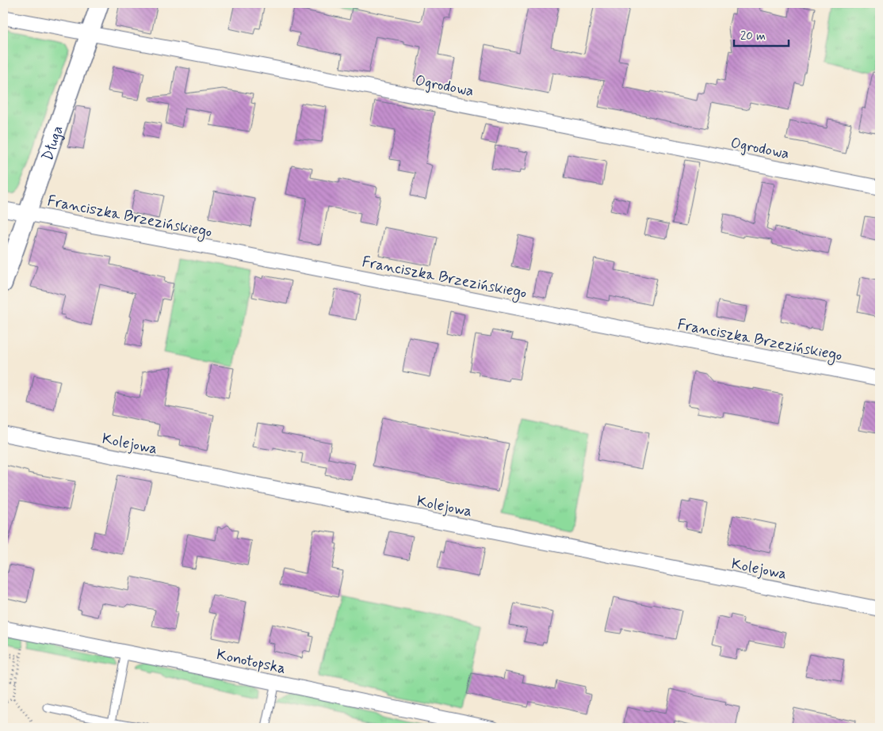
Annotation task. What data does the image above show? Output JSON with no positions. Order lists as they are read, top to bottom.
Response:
{
  "streets": {
    "street": [
      "Ogrodowa",
      "Długa",
      "Franciszka Brzezińskiego",
      "Kolejowa",
      "Konotopska"
    ]
  },
  "crossings": [
    ["Ogrodowa", "Długa"],
    ["Długa", "Franciszka Brzezińskiego"]
  ],
  "scale_bar": "20 m"
}
